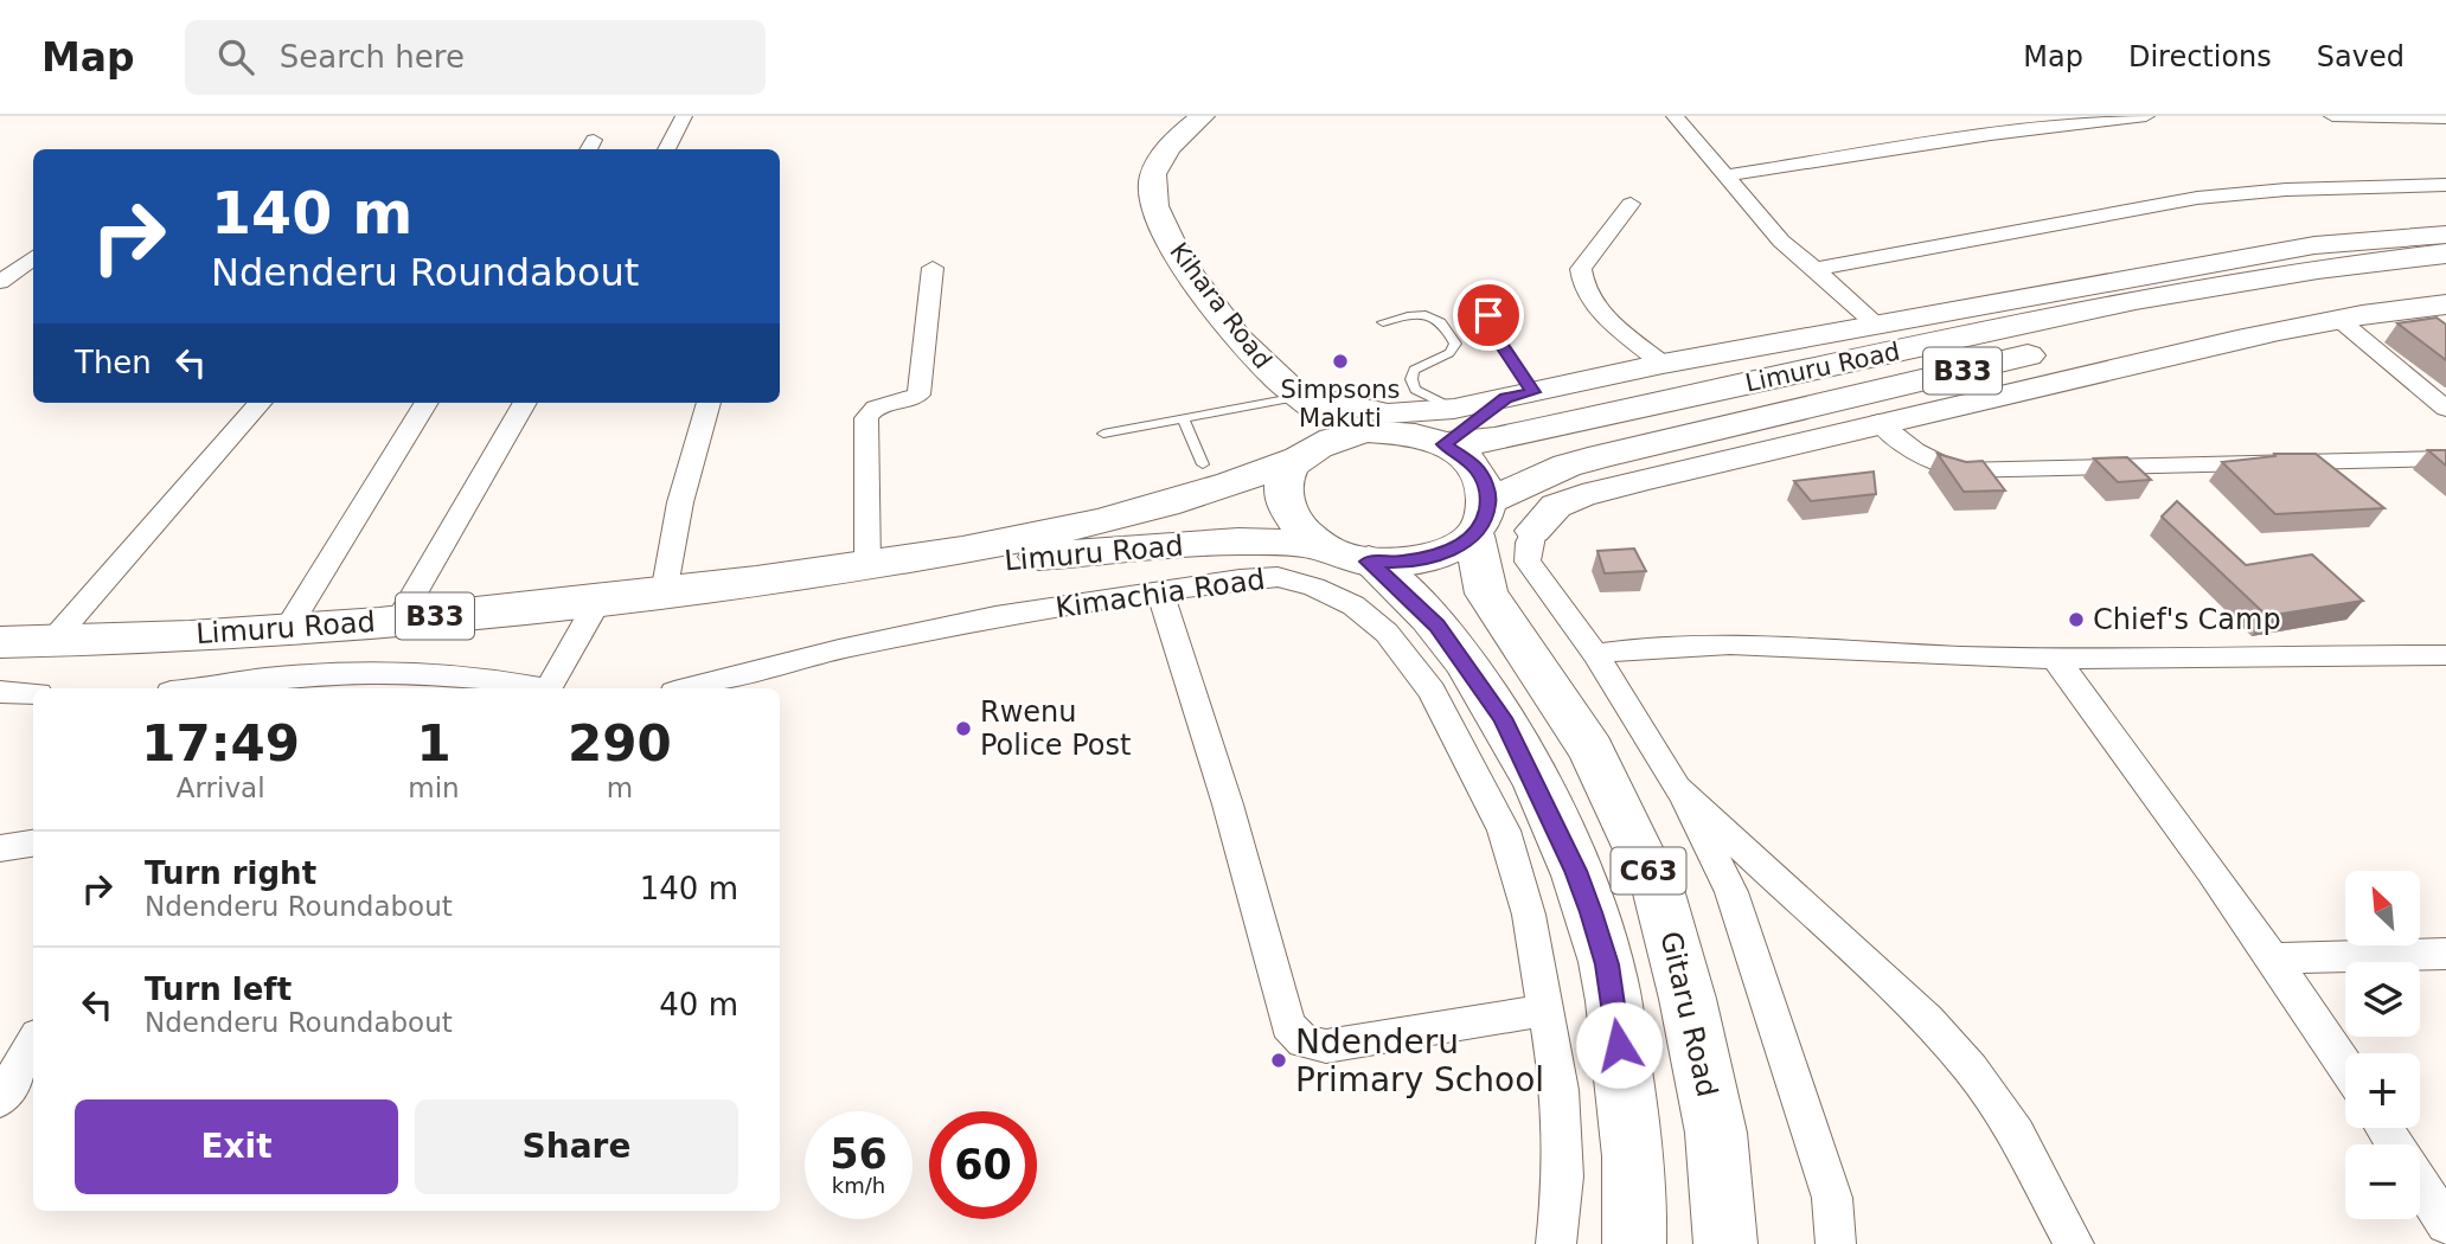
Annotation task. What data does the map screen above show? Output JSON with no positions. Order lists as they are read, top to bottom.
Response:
{
  "streets": {
    "main road": [
      "Limuru Road",
      "B33",
      "C63",
      "Gitaru Road"
    ],
    "street": ["Kihara Road", "Kimachia Road"]
  },
  "crossings": [
    ["Kihara Road", "Limuru Road"],
    ["Kihara Road", "C63"],
    ["Kihara Road", "Gitaru Road"],
    ["Limuru Road", "C63"],
    ["Limuru Road", "Gitaru Road"],
    ["C63", "Gitaru Road"]
  ],
  "places": [
    "Simpsons Makuti",
    "Chief's Camp",
    "Rwenu Police Post",
    "Ndenderu Primary School"
  ],
  "north": "top left",
  "page": {
    "header": "Map",
    "search": "Search here",
    "nav": ["Map", "Directions", "Saved"],
    "turn": ["140 m", "Ndenderu Roundabout"],
    "then": "Then",
    "eta": [
      "17:49",
      "Arrival",
      "1",
      "min",
      "290",
      "m"
    ],
    "list": [
      {
        "name": "Turn right",
        "note": "Ndenderu Roundabout",
        "value": "140 m"
      },
      {
        "name": "Turn left",
        "note": "Ndenderu Roundabout",
        "value": "40 m"
      }
    ],
    "map_buttons": ["+", "−"],
    "buttons": ["Exit", "Share"],
    "speed": "56 km/h",
    "limit": "60"
  }
}
